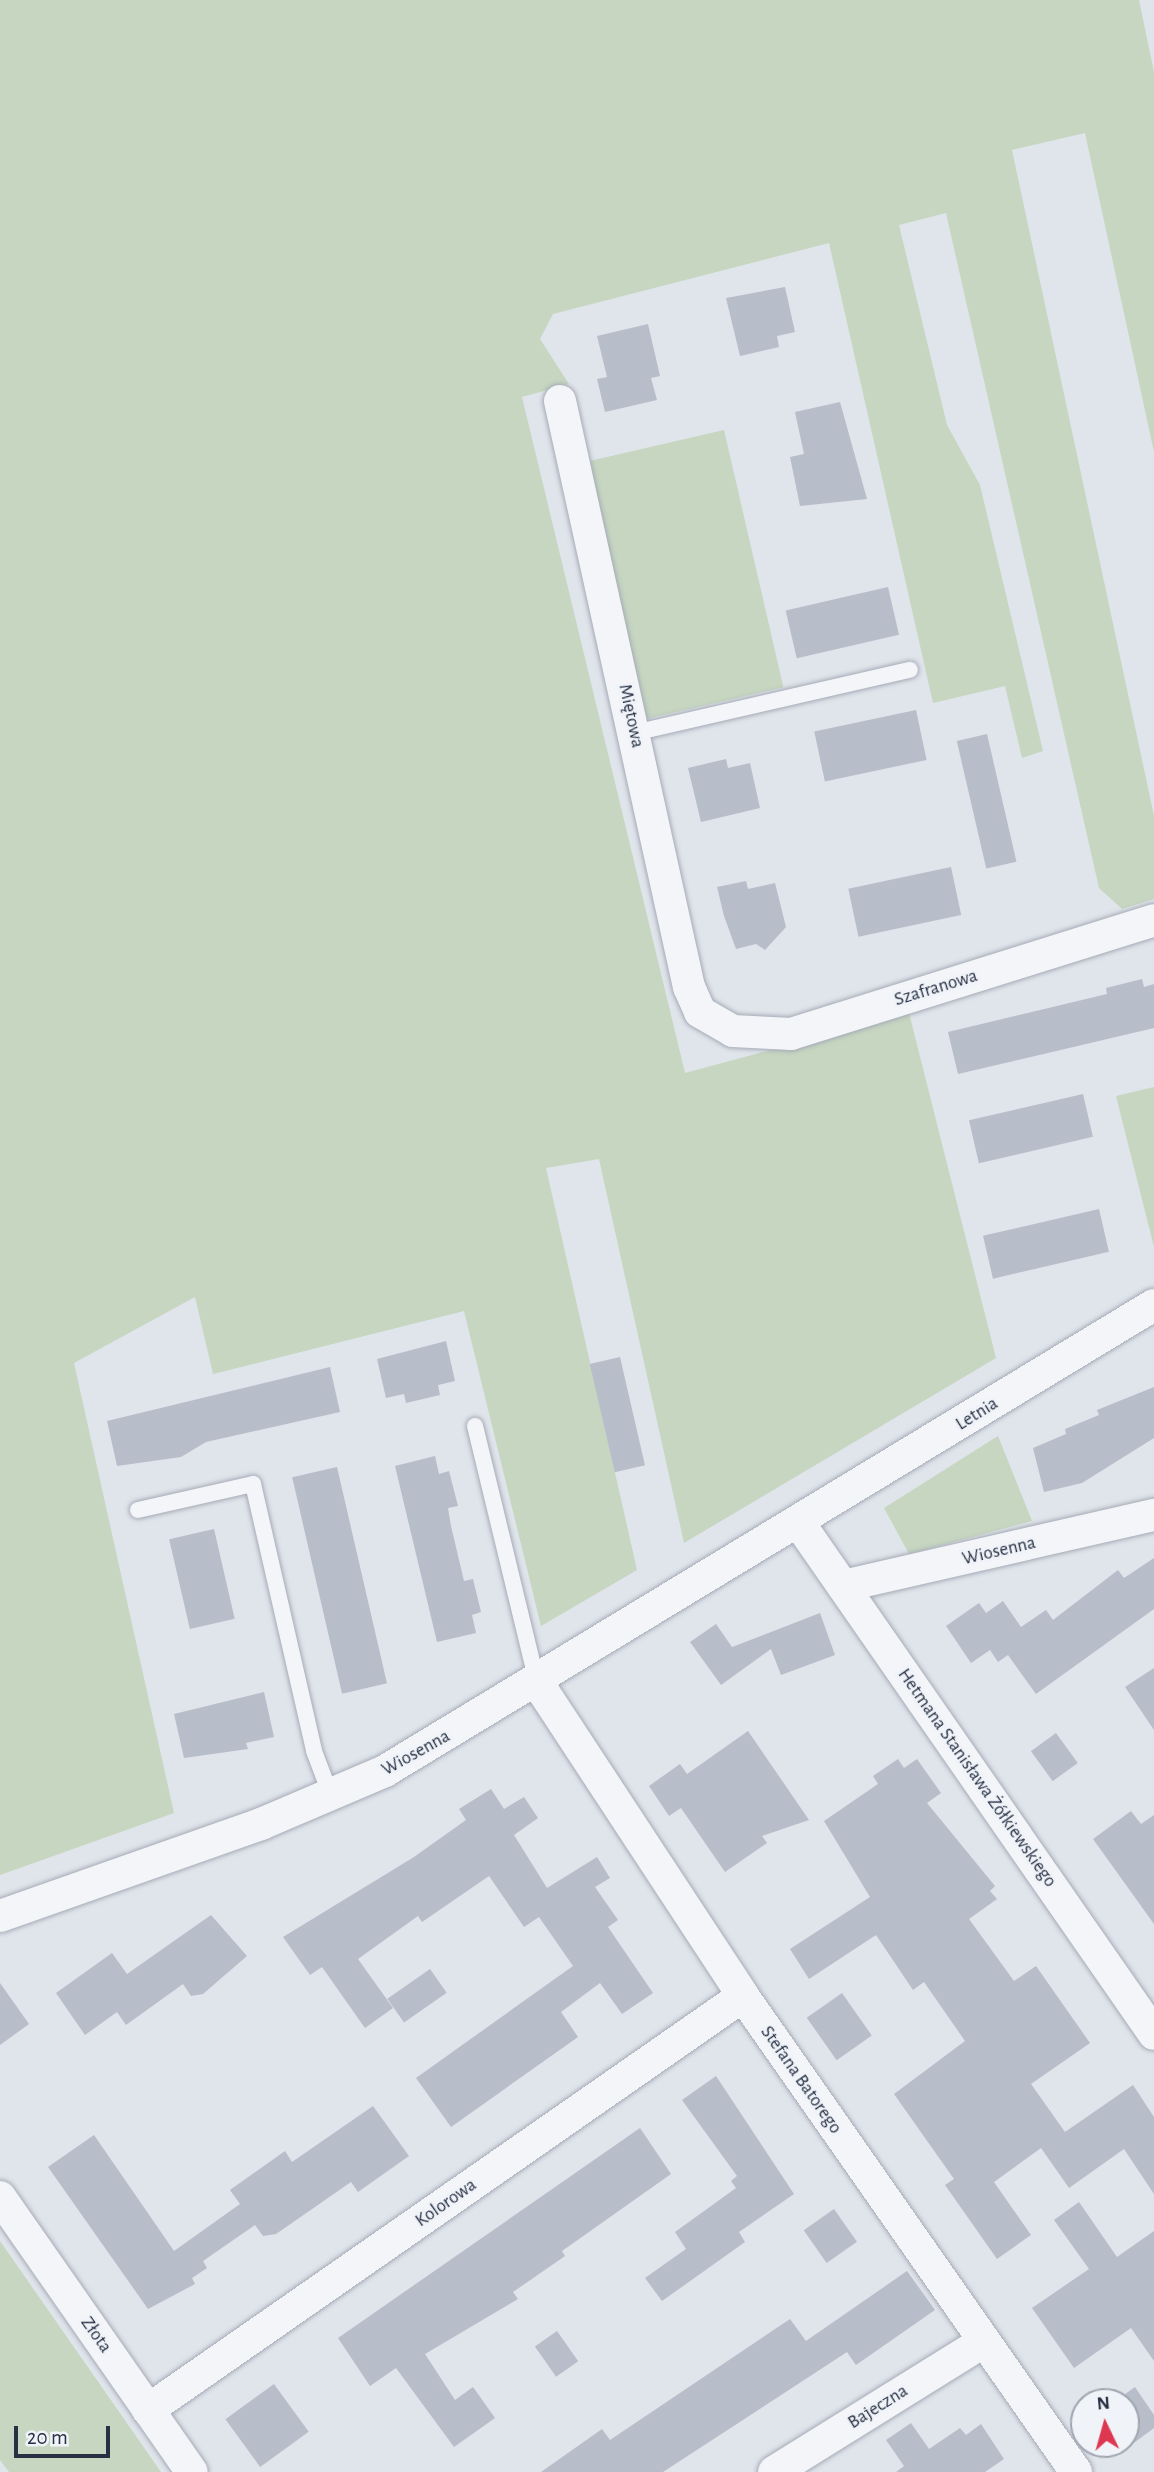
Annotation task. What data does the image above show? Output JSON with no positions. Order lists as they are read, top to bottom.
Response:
{
  "streets": {
    "street": [
      "Miętowa",
      "Szafranowa",
      "Letnia",
      "Wiosenna",
      "Hetmana Stanisława Żółkiewskiego",
      "Stefana Batorego",
      "Kolorowa",
      "Złota",
      "Bajeczna"
    ]
  },
  "crossings": [
    ["Miętowa", "Szafranowa"],
    ["Letnia", "Wiosenna"],
    ["Letnia", "Hetmana Stanisława Żółkiewskiego"],
    ["Wiosenna", "Hetmana Stanisława Żółkiewskiego"],
    ["Wiosenna", "Stefana Batorego"],
    ["Stefana Batorego", "Kolorowa"],
    ["Stefana Batorego", "Bajeczna"],
    ["Kolorowa", "Złota"]
  ],
  "scale_bar": "20 m",
  "north": "top"
}
